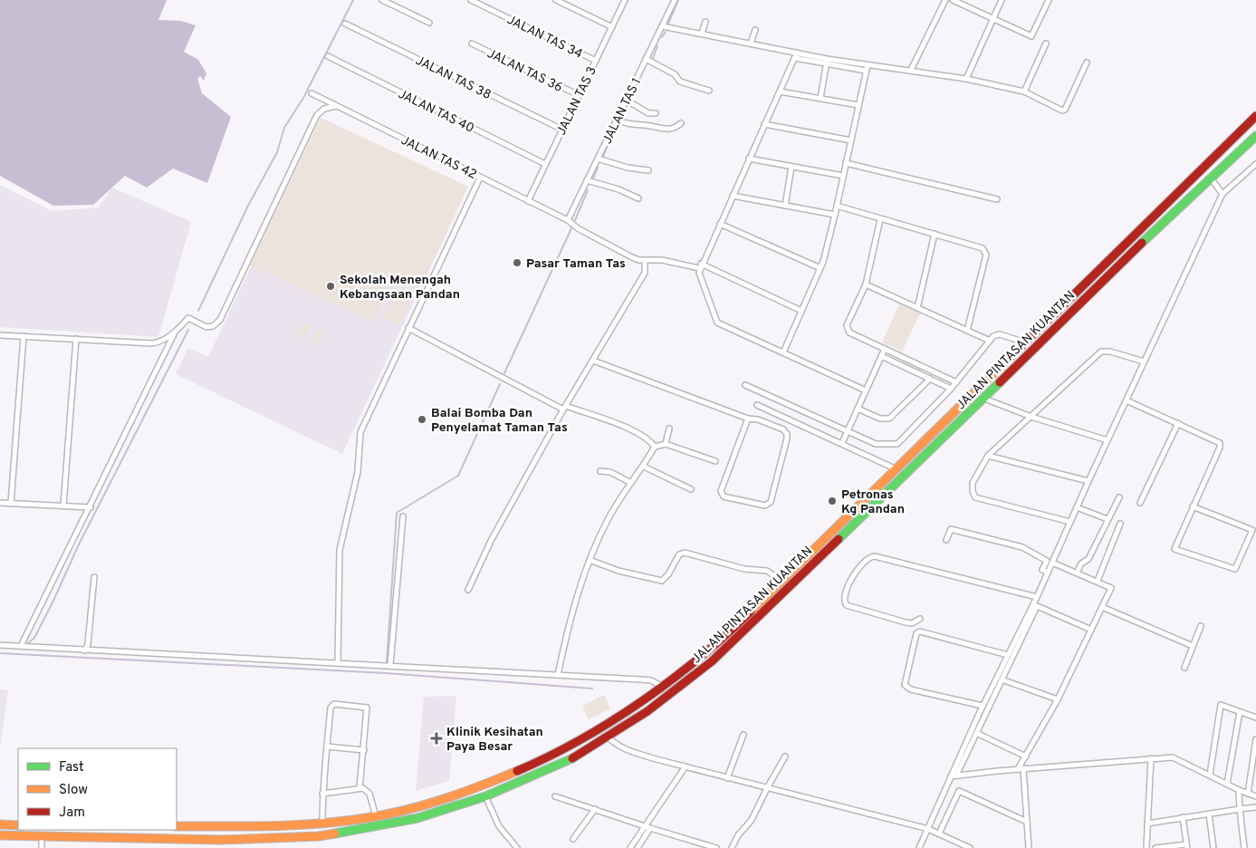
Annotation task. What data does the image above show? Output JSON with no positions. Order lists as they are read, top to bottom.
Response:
{
  "streets": {
    "highway": ["JALAN PINTASAN KUANTAN"],
    "street": [
      "JALAN TAS 34",
      "JALAN TAS 36",
      "JALAN TAS 38",
      "JALAN TAS 3",
      "JALAN TAS 40",
      "JALAN TAS 1",
      "JALAN TAS 42"
    ]
  },
  "crossings": [
    ["JALAN TAS 34", "JALAN TAS 3"],
    ["JALAN TAS 36", "JALAN TAS 3"],
    ["JALAN TAS 38", "JALAN TAS 3"],
    ["JALAN TAS 3", "JALAN TAS 40"],
    ["JALAN TAS 3", "JALAN TAS 42"],
    ["JALAN TAS 1", "JALAN TAS 42"]
  ],
  "places": {
    "other": [
      "Pasar Taman Tas",
      "Sekolah Menengah Kebangsaan Pandan",
      "Balai Bomba Dan Penyelamat Taman Tas",
      "Petronas Kg Pandan"
    ],
    "health": ["Klinik Kesihatan Paya Besar"]
  },
  "legend": ["Fast", "Slow", "Jam"]
}
